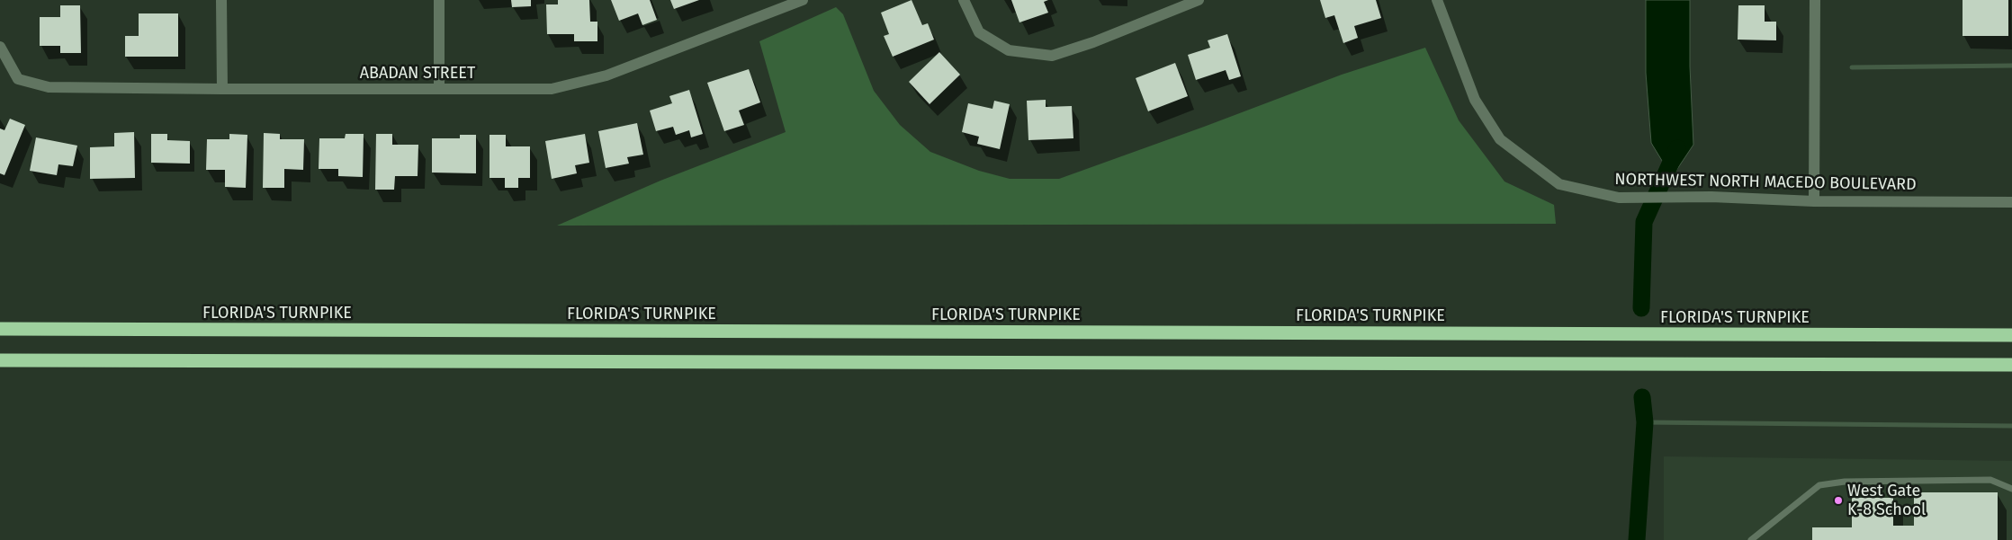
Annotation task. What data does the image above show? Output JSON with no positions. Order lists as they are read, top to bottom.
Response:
{
  "streets": {
    "highway": ["FLORIDA'S TURNPIKE"],
    "street": ["ABADAN STREET", "NORTHWEST NORTH MACEDO BOULEVARD"]
  },
  "places": ["West Gate K-8 School"]
}
